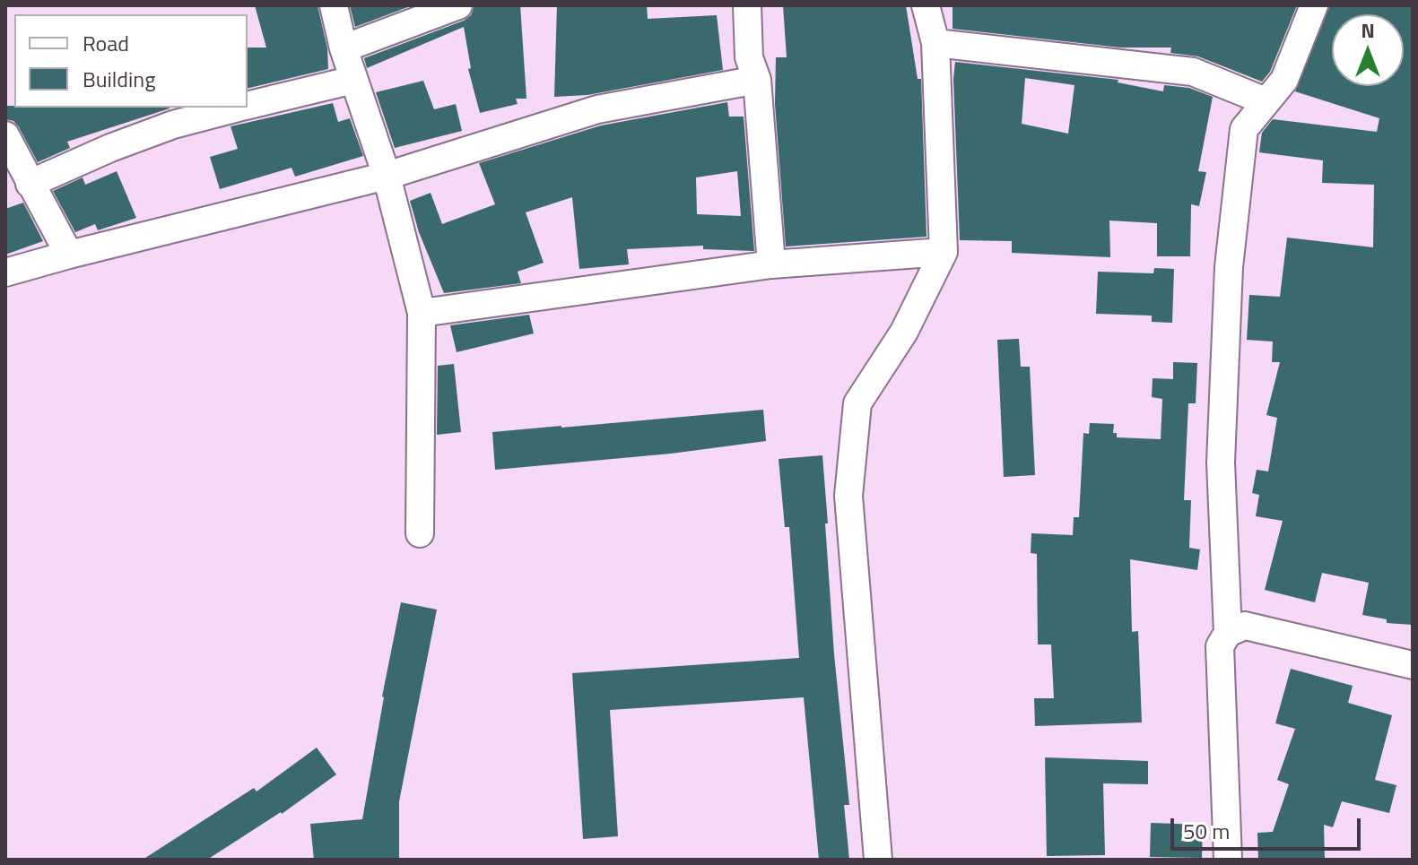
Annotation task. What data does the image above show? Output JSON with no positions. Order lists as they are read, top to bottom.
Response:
{
  "legend": ["Road", "Building"],
  "scale_bar": "50 m",
  "north": "top"
}
